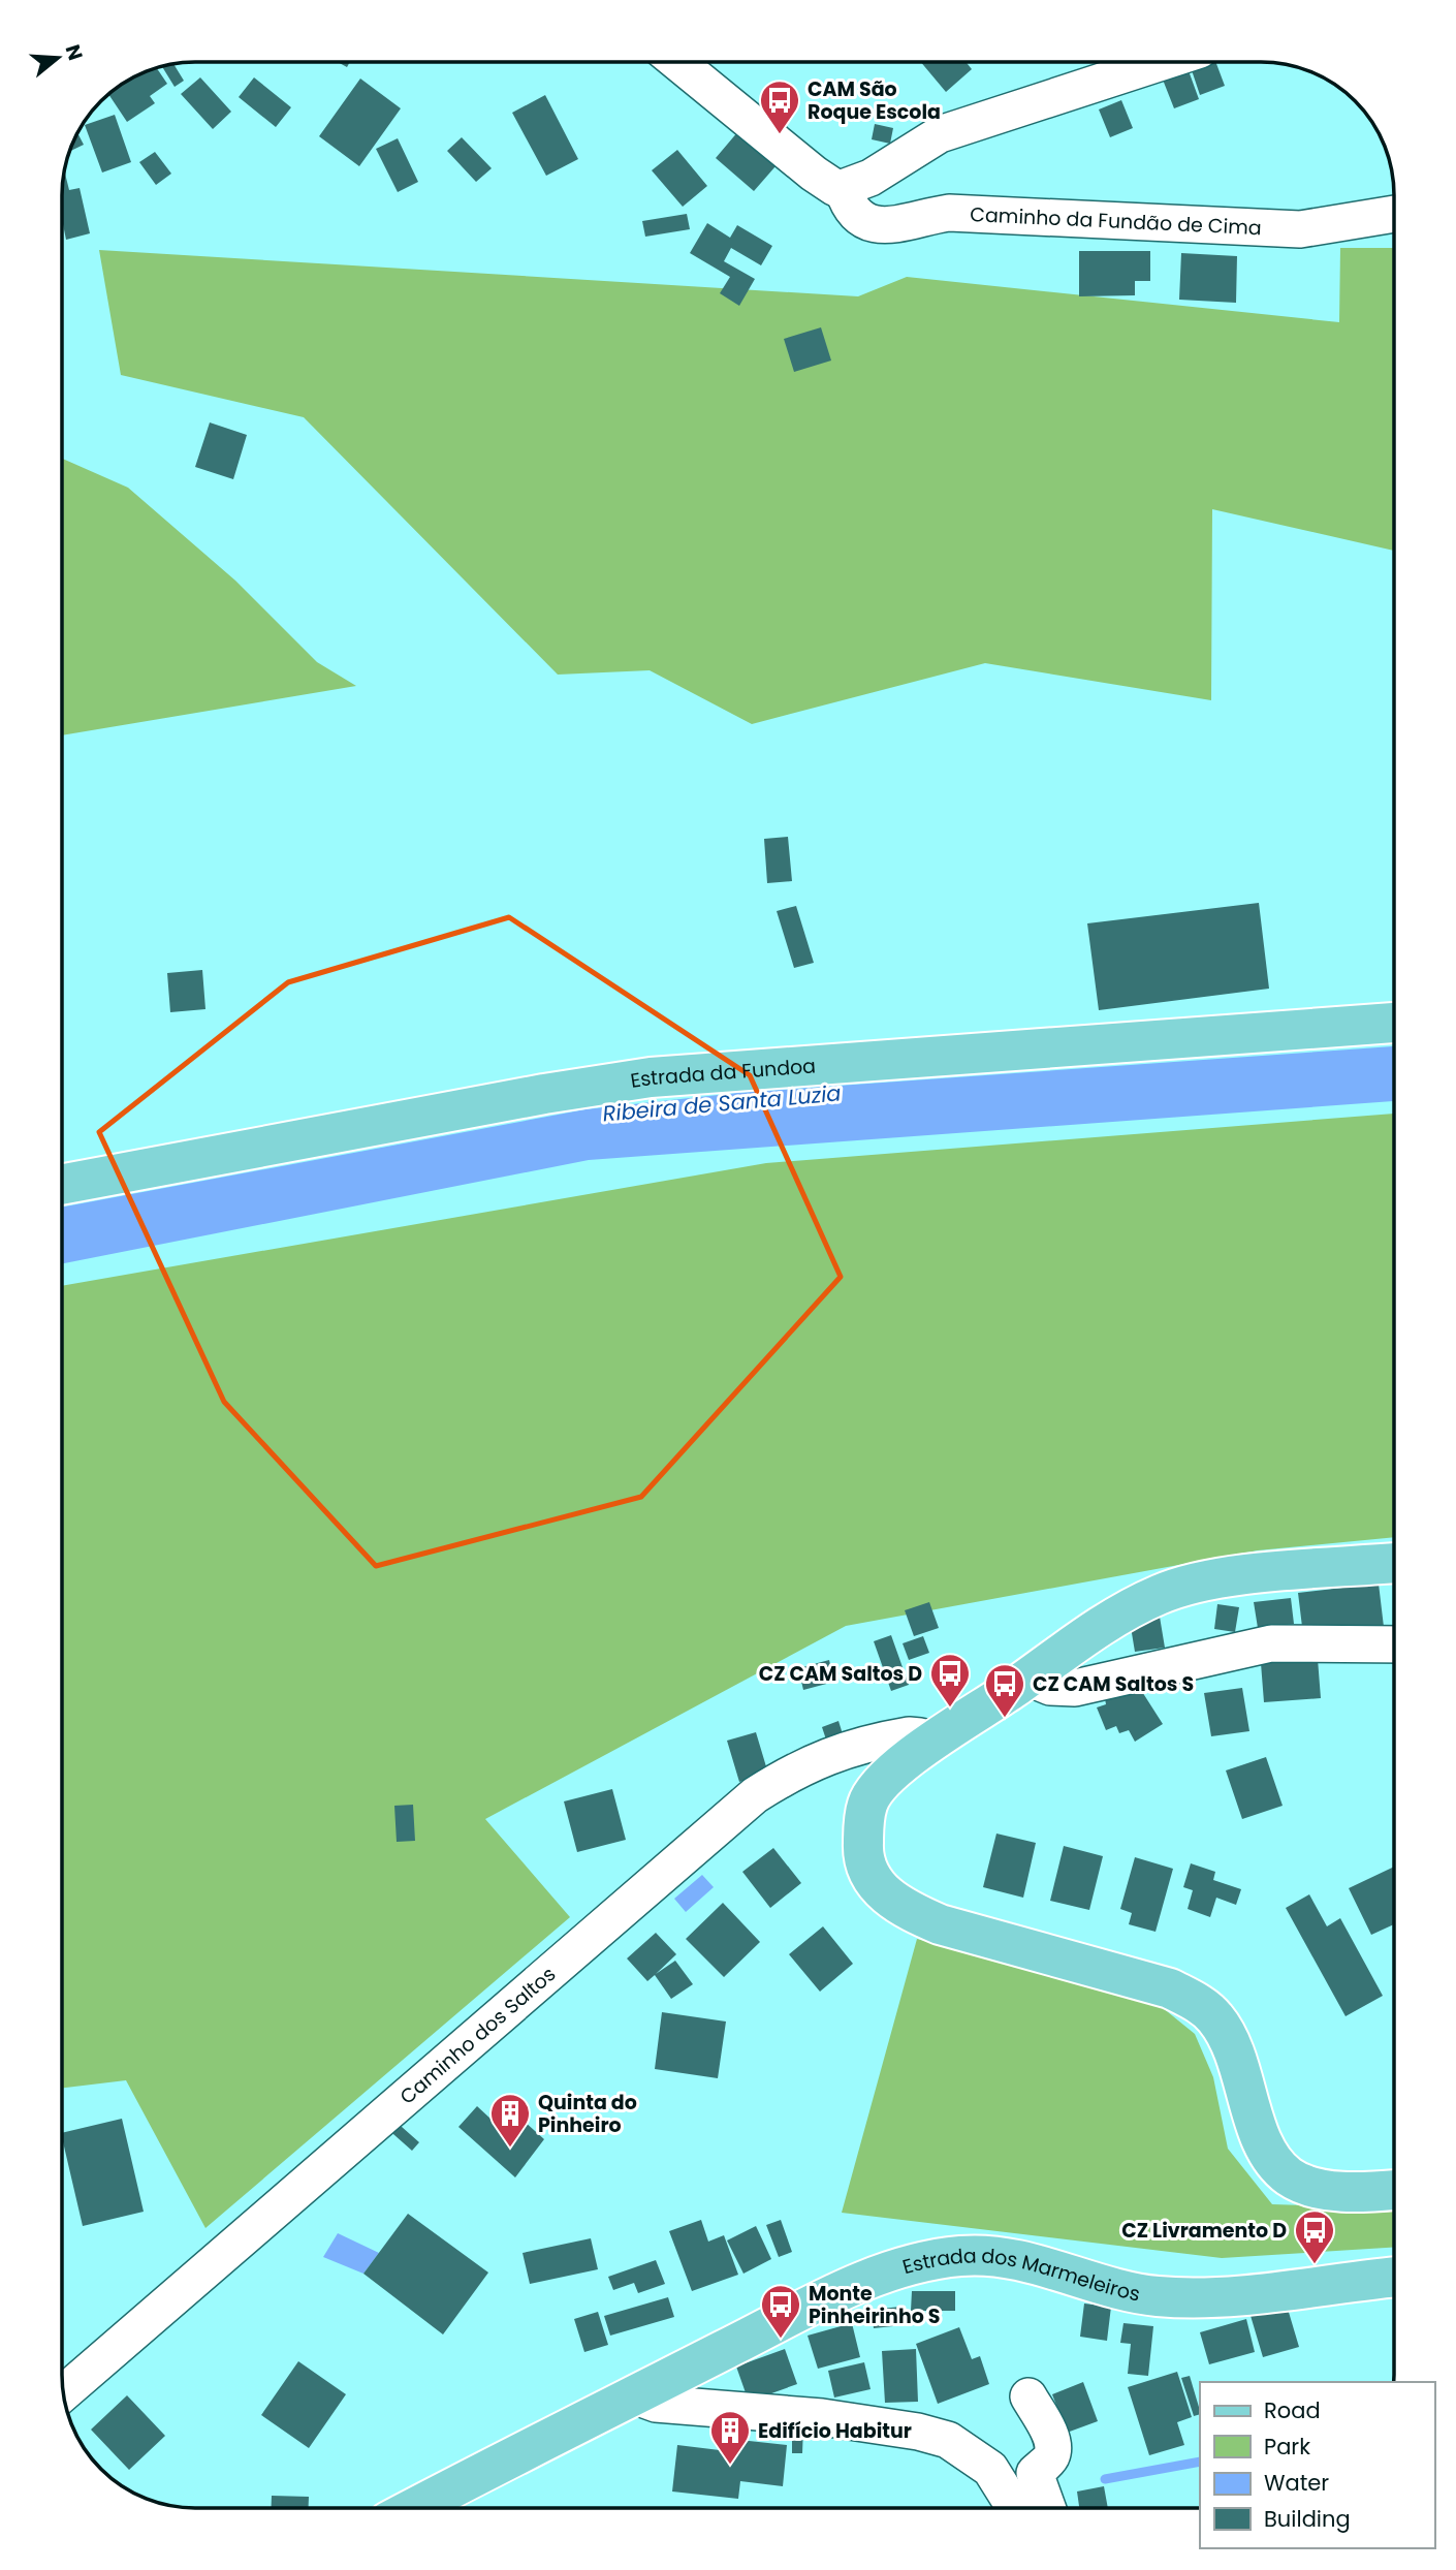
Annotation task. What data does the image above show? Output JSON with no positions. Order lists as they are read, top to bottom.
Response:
{
  "streets": {
    "main road": ["Estrada da Fundoa", "Estrada dos Marmeleiros"],
    "street": ["Caminho da Fundão de Cima", "Caminho dos Saltos"]
  },
  "water": ["Ribeira de Santa Luzia"],
  "places": {
    "bus stop": [
      "CAM São Roque Escola",
      "CZ CAM Saltos D",
      "CZ CAM Saltos S",
      "CZ Livramento D",
      "Monte Pinheirinho S"
    ],
    "building": ["Quinta do Pinheiro", "Edifício Habitur"]
  },
  "legend": [
    "Road",
    "Park",
    "Water",
    "Building"
  ],
  "north": "right"
}
